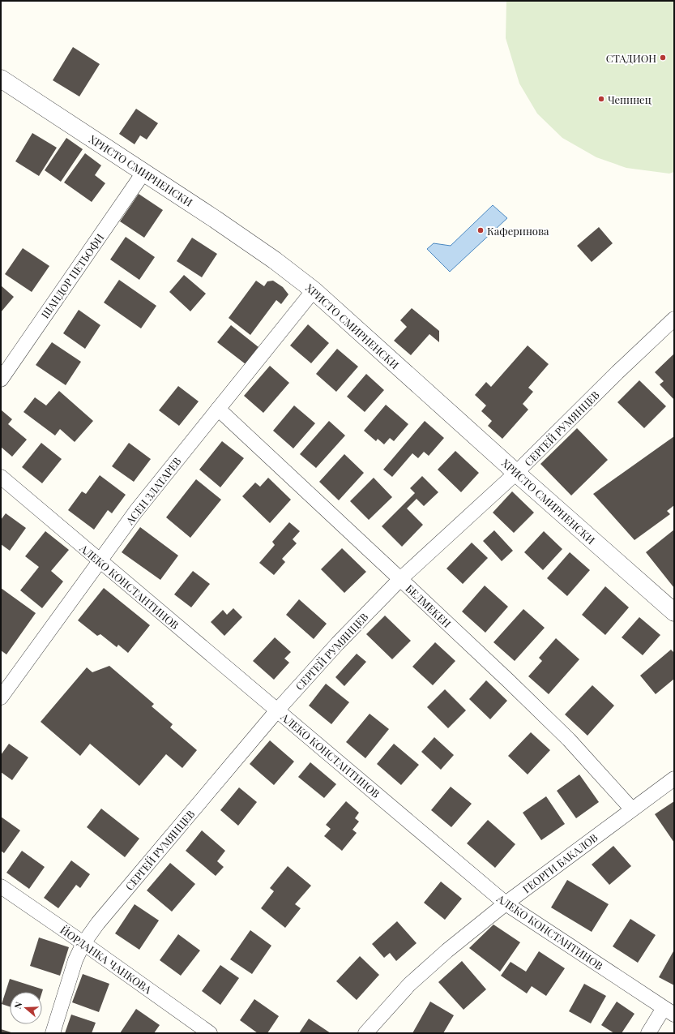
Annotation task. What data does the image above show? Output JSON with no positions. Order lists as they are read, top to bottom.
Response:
{
  "streets": {
    "street": [
      "ХРИСТО СМИРНЕНСКИ",
      "ШАНДОР ПЕТЬОФИ",
      "СЕРГЕЙ РУМЯНЦЕВ",
      "АСЕН ЗЛАТАРЕВ",
      "АЛЕКО КОНСТАНТИНОВ",
      "БЕЛМЕКЕН",
      "ГЕОРГИ БАКАЛОВ",
      "ЙОРДАНКА ЧАНКОВА"
    ]
  },
  "crossings": [
    ["ХРИСТО СМИРНЕНСКИ", "ШАНДОР ПЕТЬОФИ"],
    ["ХРИСТО СМИРНЕНСКИ", "СЕРГЕЙ РУМЯНЦЕВ"],
    ["ХРИСТО СМИРНЕНСКИ", "АСЕН ЗЛАТАРЕВ"],
    ["СЕРГЕЙ РУМЯНЦЕВ", "АЛЕКО КОНСТАНТИНОВ"],
    ["СЕРГЕЙ РУМЯНЦЕВ", "БЕЛМЕКЕН"],
    ["СЕРГЕЙ РУМЯНЦЕВ", "ЙОРДАНКА ЧАНКОВА"],
    ["АСЕН ЗЛАТАРЕВ", "АЛЕКО КОНСТАНТИНОВ"],
    ["АСЕН ЗЛАТАРЕВ", "БЕЛМЕКЕН"],
    ["АЛЕКО КОНСТАНТИНОВ", "ГЕОРГИ БАКАЛОВ"],
    ["БЕЛМЕКЕН", "ГЕОРГИ БАКАЛОВ"]
  ],
  "places": ["СТАДИОН", "Чепинец", "Каферинова"],
  "north": "left"
}
